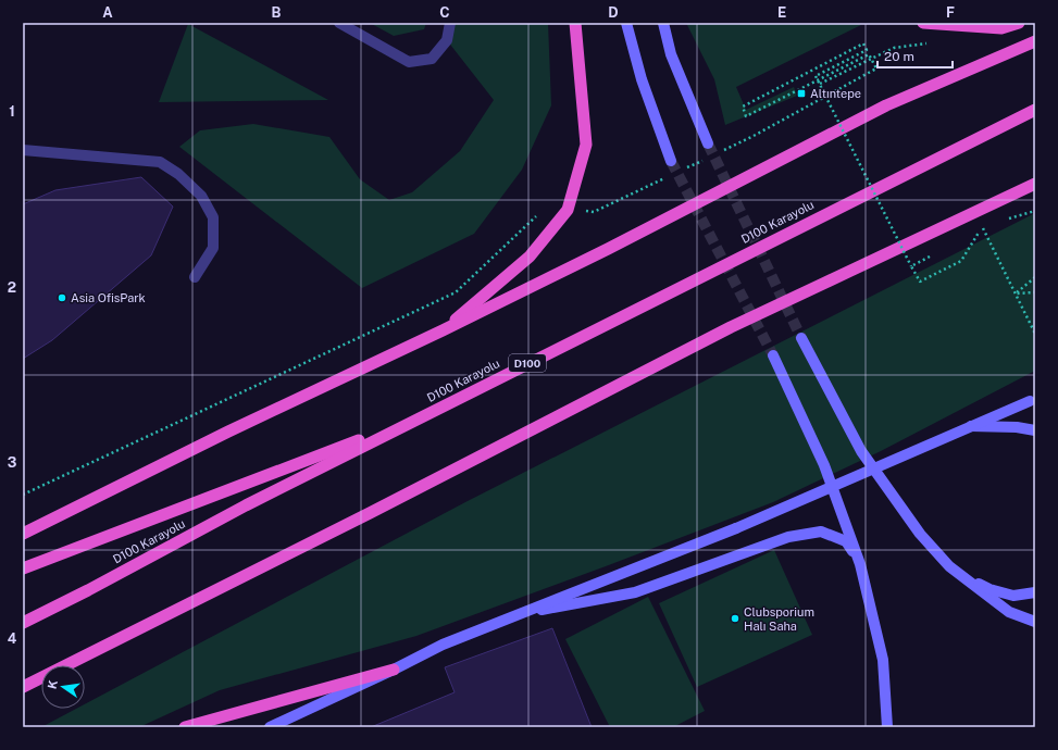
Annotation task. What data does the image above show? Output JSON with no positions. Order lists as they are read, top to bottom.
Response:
{
  "streets": {
    "highway": ["D100 Karayolu", "D100"]
  },
  "places": {
    "transit": ["Altıntepe"],
    "other": ["Asia OfisPark", "Clubsporium Halı Saha"]
  },
  "scale_bar": "20 m",
  "north": "left",
  "grid": {
    "columns": [
      "A",
      "B",
      "C",
      "D",
      "E",
      "F"
    ],
    "rows": [
      "1",
      "2",
      "3",
      "4"
    ]
  }
}
